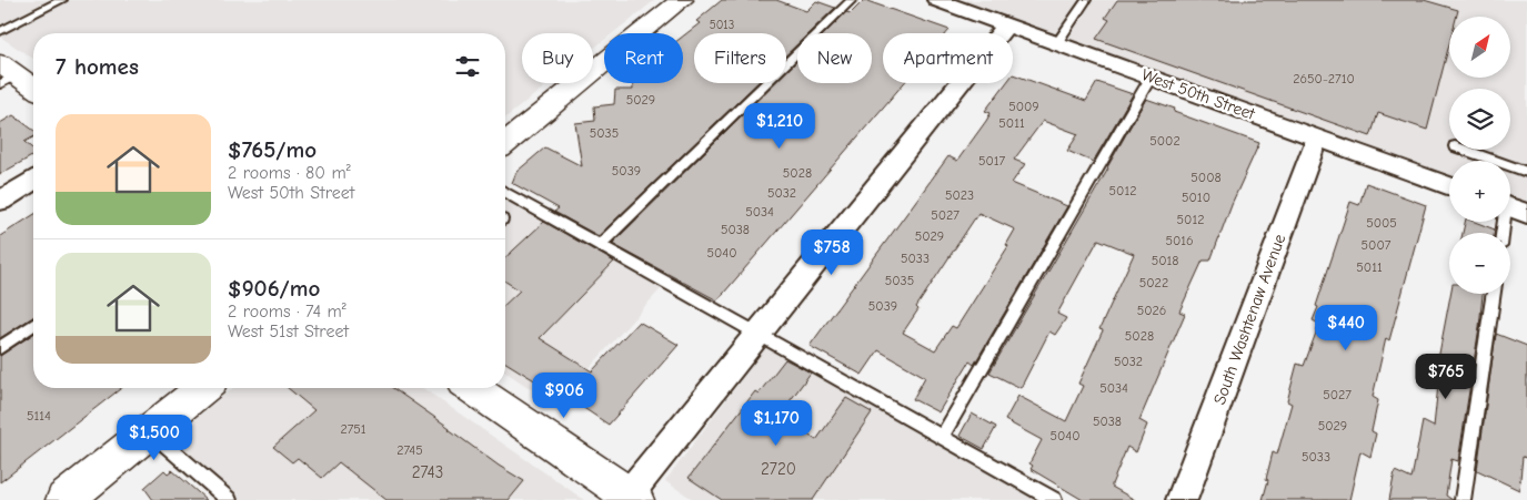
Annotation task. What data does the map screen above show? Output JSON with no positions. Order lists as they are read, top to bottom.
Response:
{
  "streets": {
    "street": ["West 50th Street", "South Washtenaw Avenue"]
  },
  "crossings": [
    ["West 50th Street", "South Washtenaw Avenue"]
  ],
  "house_numbers": [
    "5013",
    "2650-2710",
    "5029",
    "5009",
    "5011",
    "5035",
    "5002",
    "5017",
    "5039",
    "5028",
    "5008",
    "5012",
    "5032",
    "5023",
    "5010",
    "5034",
    "5027",
    "5012",
    "5005",
    "5038",
    "5029",
    "5016",
    "5007",
    "5040",
    "5033",
    "5018",
    "5011",
    "5035",
    "5022",
    "5039",
    "5026",
    "5028",
    "5032",
    "5034",
    "5027",
    "5114",
    "5038",
    "5029",
    "2751",
    "5040",
    "2745",
    "5033",
    "2720",
    "2743"
  ],
  "north": "top right",
  "page": {
    "map_buttons": ["+", "−"],
    "chip": [
      "Buy",
      "Rent",
      "Filters",
      "New",
      "Apartment"
    ],
    "heading": "7 homes",
    "list": [
      {
        "name": "$765/mo",
        "note": "2 rooms · 80 m² · West 50th Street"
      },
      {
        "name": "$906/mo",
        "note": "2 rooms · 74 m² · West 51st Street"
      }
    ],
    "price": [
      "$1,210",
      "$758",
      "$440",
      "$765",
      "$906",
      "$1,170",
      "$1,500"
    ]
  }
}
